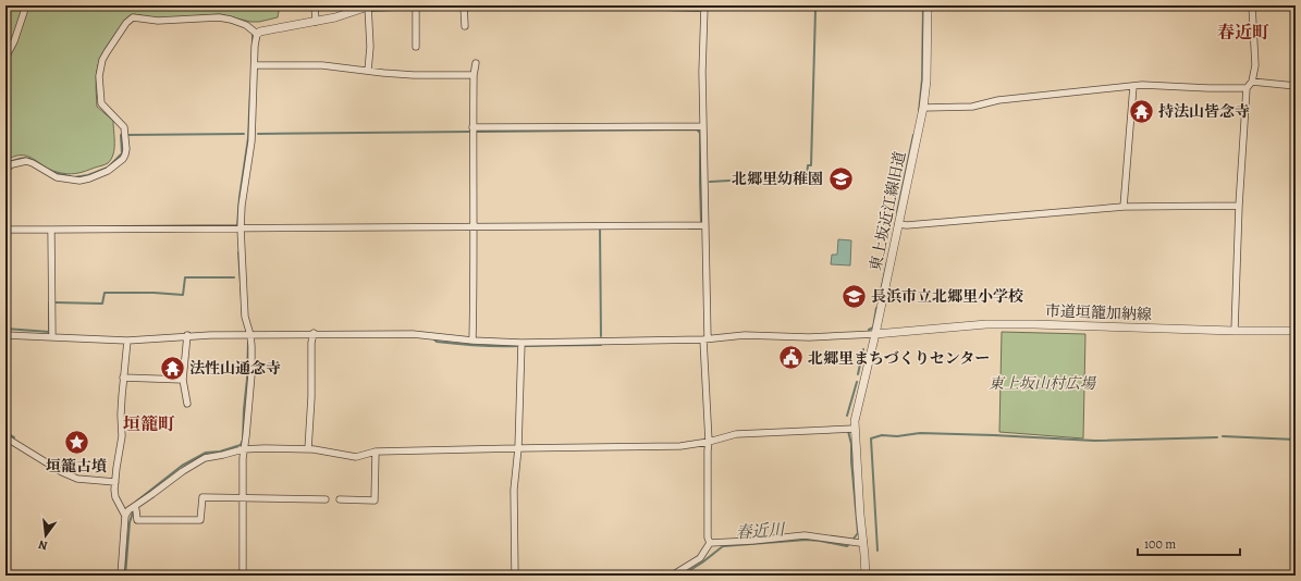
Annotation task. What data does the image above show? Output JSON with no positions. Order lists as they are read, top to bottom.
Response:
{
  "streets": {
    "street": ["東上坂近江線旧道", "市道垣籠加納線"]
  },
  "crossings": [
    ["東上坂近江線旧道", "市道垣籠加納線"]
  ],
  "districts": ["春近町", "垣籠町"],
  "water": ["春近川"],
  "parks": ["東上坂山村広場"],
  "places": {
    "temple": ["持法山皆念寺", "法性山通念寺"],
    "school or university": ["北郷里幼稚園", "長浜市立北郷里小学校"],
    "public building": ["北郷里まちづくりセンター"],
    "place": ["垣籠古墳"]
  },
  "scale_bar": "100 m",
  "north": "bottom"
}
